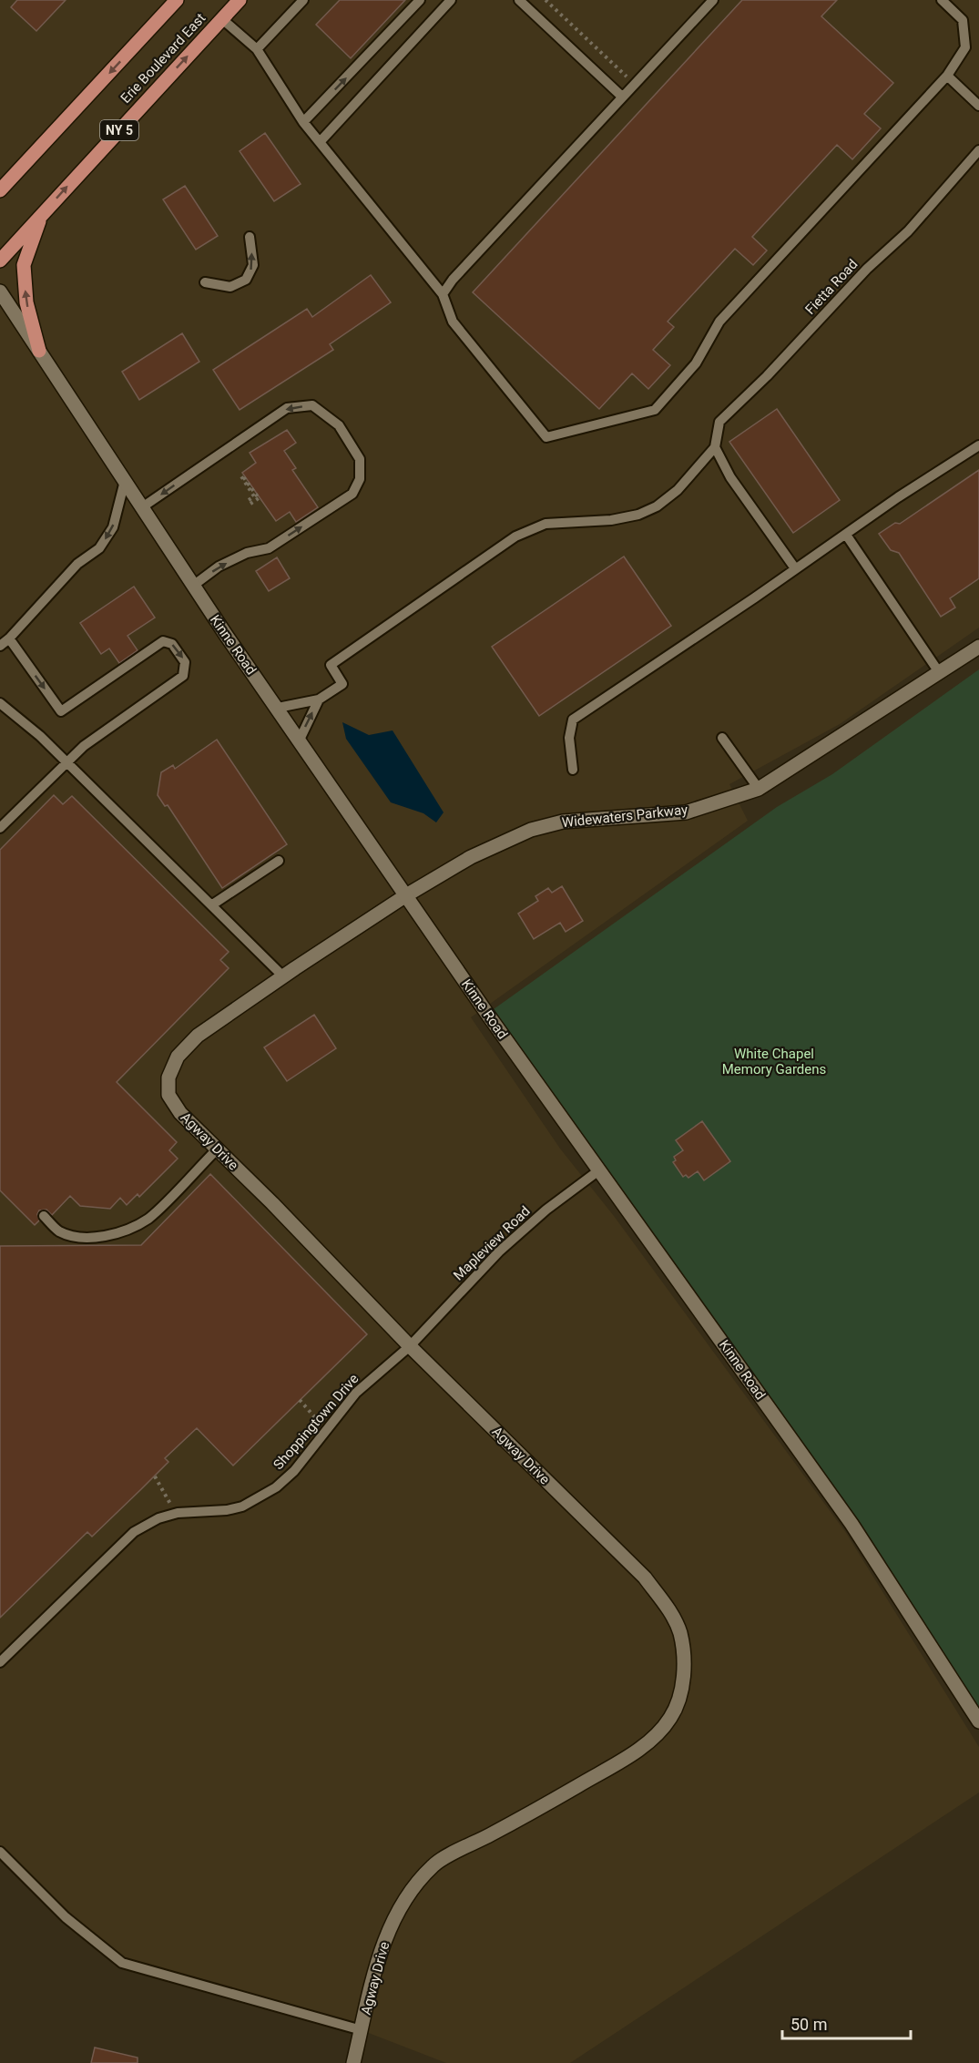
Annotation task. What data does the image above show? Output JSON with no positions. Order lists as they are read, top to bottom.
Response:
{
  "streets": {
    "main road": ["Erie Boulevard East", "NY 5"],
    "street": ["Kinne Road", "Widewaters Parkway", "Agway Drive"],
    "lane": ["Fietta Road", "Mapleview Road", "Shoppingtown Drive"]
  },
  "crossings": [
    ["Kinne Road", "Widewaters Parkway"],
    ["Kinne Road", "Agway Drive"],
    ["Kinne Road", "Mapleview Road"],
    ["Widewaters Parkway", "Agway Drive"],
    ["Agway Drive", "Mapleview Road"],
    ["Agway Drive", "Shoppingtown Drive"],
    ["Mapleview Road", "Shoppingtown Drive"]
  ],
  "parks": ["White Chapel Memory Gardens"],
  "scale_bar": "50 m"
}
